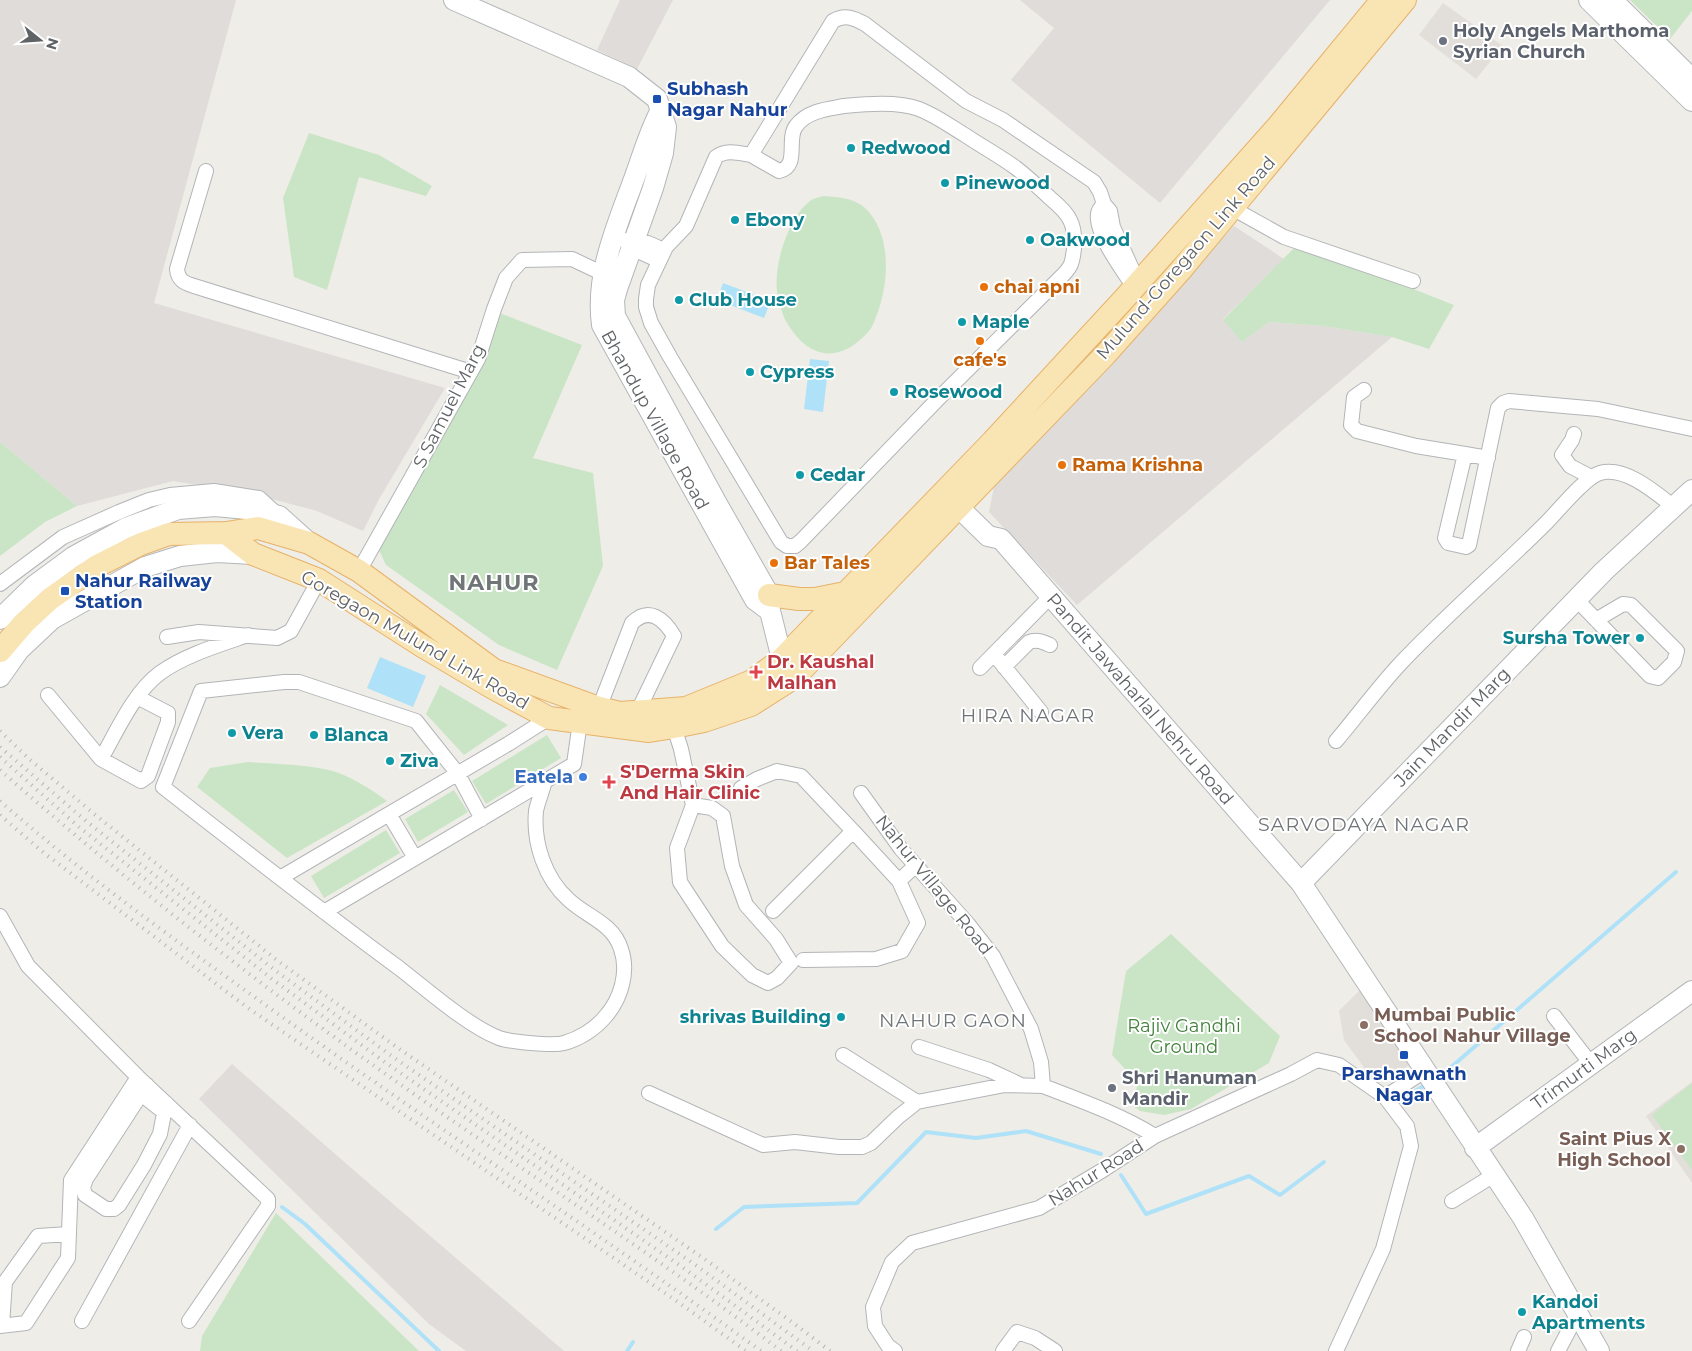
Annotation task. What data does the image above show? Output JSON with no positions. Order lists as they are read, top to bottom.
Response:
{
  "streets": {
    "main road": ["Mulund-Goregaon Link Road", "Goregaon Mulund Link Road"],
    "street": [
      "S Samuel Marg",
      "Bhandup Village Road",
      "Pandit Jawaharlal Nehru Road",
      "Jain Mandir Marg",
      "Nahur Village Road",
      "Trimurti Marg",
      "Nahur Road"
    ]
  },
  "crossings": [
    ["Mulund-Goregaon Link Road", "Goregaon Mulund Link Road"],
    ["Mulund-Goregaon Link Road", "Pandit Jawaharlal Nehru Road"],
    ["S Samuel Marg", "Bhandup Village Road"],
    ["S Samuel Marg", "Goregaon Mulund Link Road"],
    ["Goregaon Mulund Link Road", "Pandit Jawaharlal Nehru Road"],
    ["Pandit Jawaharlal Nehru Road", "Jain Mandir Marg"],
    ["Pandit Jawaharlal Nehru Road", "Trimurti Marg"]
  ],
  "districts": [
    "NAHUR",
    "HIRA NAGAR",
    "SARVODAYA NAGAR",
    "NAHUR GAON"
  ],
  "parks": ["Rajiv Gandhi Ground"],
  "places": {
    "other": [
      "Holy Angels Marthoma Syrian Church",
      "Redwood",
      "Pinewood",
      "Ebony",
      "Oakwood",
      "chai apni",
      "Club House",
      "Maple",
      "cafe's",
      "Cypress",
      "Rosewood",
      "Rama Krishna",
      "Cedar",
      "Bar Tales",
      "Sursha Tower",
      "Vera",
      "Blanca",
      "Ziva",
      "Eatela",
      "shrivas Building",
      "Mumbai Public School Nahur Village",
      "Shri Hanuman Mandir",
      "Saint Pius X High School",
      "Kandoi Apartments"
    ],
    "transit": ["Subhash Nagar Nahur", "Nahur Railway Station", "Parshawnath Nagar"],
    "health": ["Dr. Kaushal Malhan", "S'Derma Skin And Hair Clinic"]
  },
  "north": "right"
}
